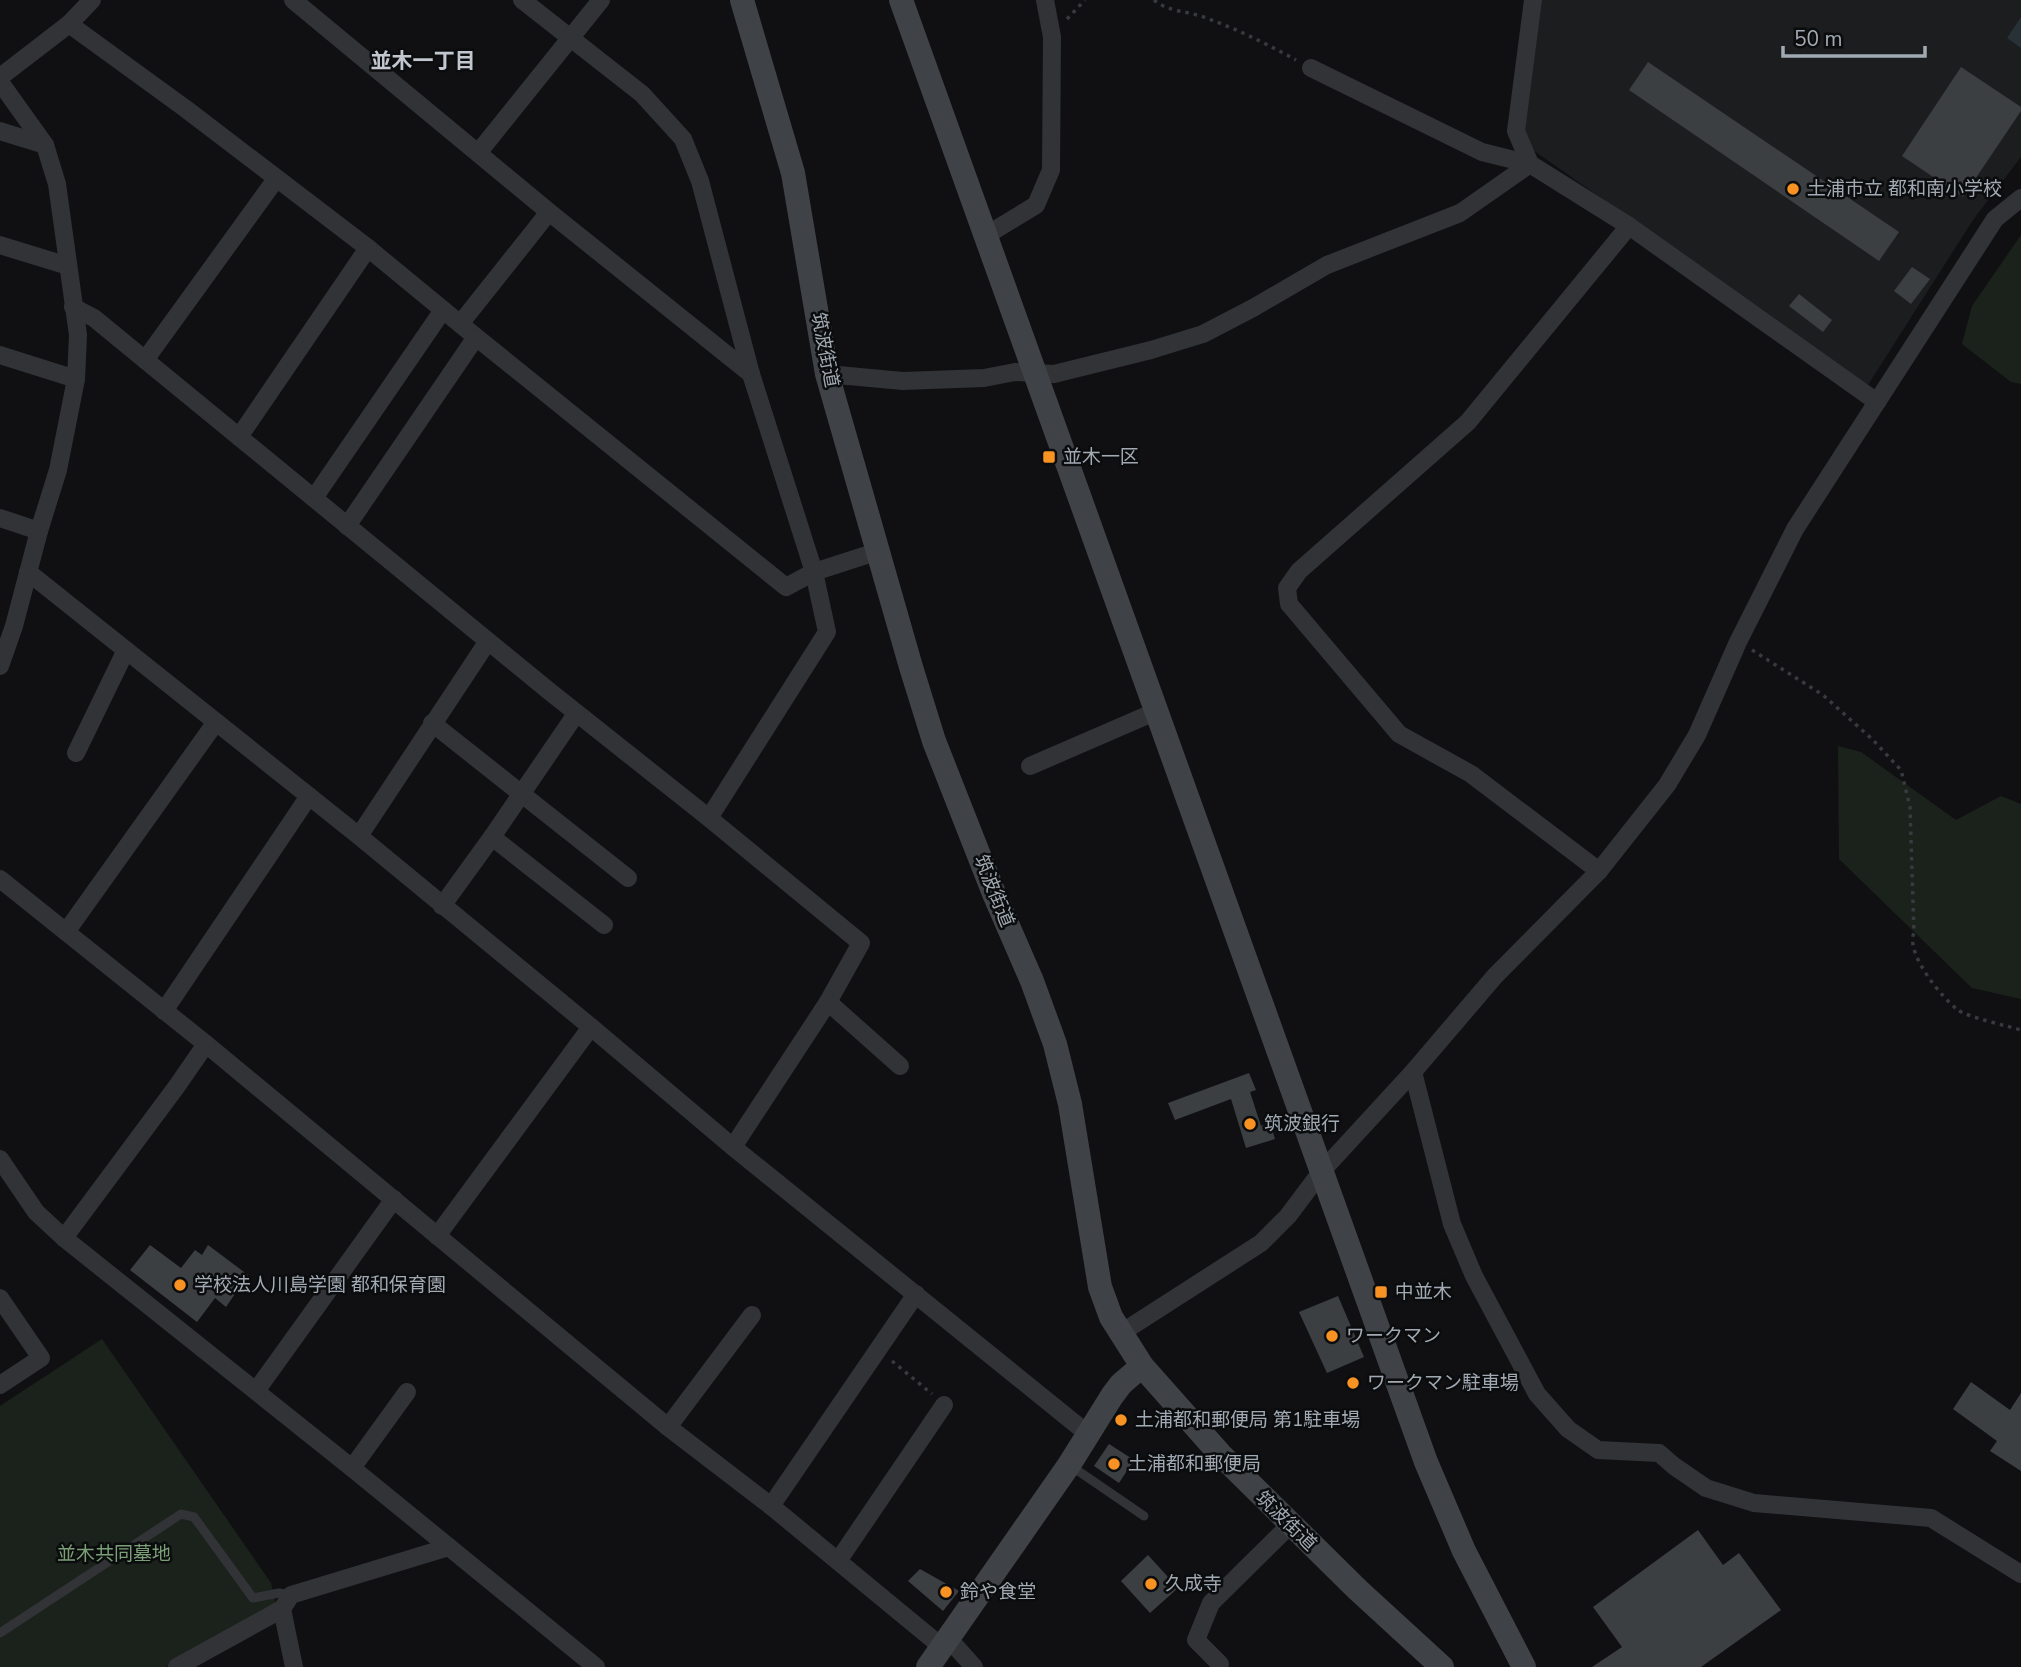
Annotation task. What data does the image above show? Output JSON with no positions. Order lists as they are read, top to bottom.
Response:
{
  "streets": {
    "street": ["筑波街道"]
  },
  "districts": ["並木一丁目"],
  "parks": ["並木共同墓地"],
  "places": {
    "other": [
      "土浦市立 都和南小学校",
      "筑波銀行",
      "学校法人川島学園 都和保育園",
      "ワークマン",
      "ワークマン駐車場",
      "土浦都和郵便局 第1駐車場",
      "土浦都和郵便局",
      "久成寺",
      "鈴や食堂"
    ],
    "transit": ["並木一区", "中並木"]
  },
  "scale_bar": "50 m"
}
